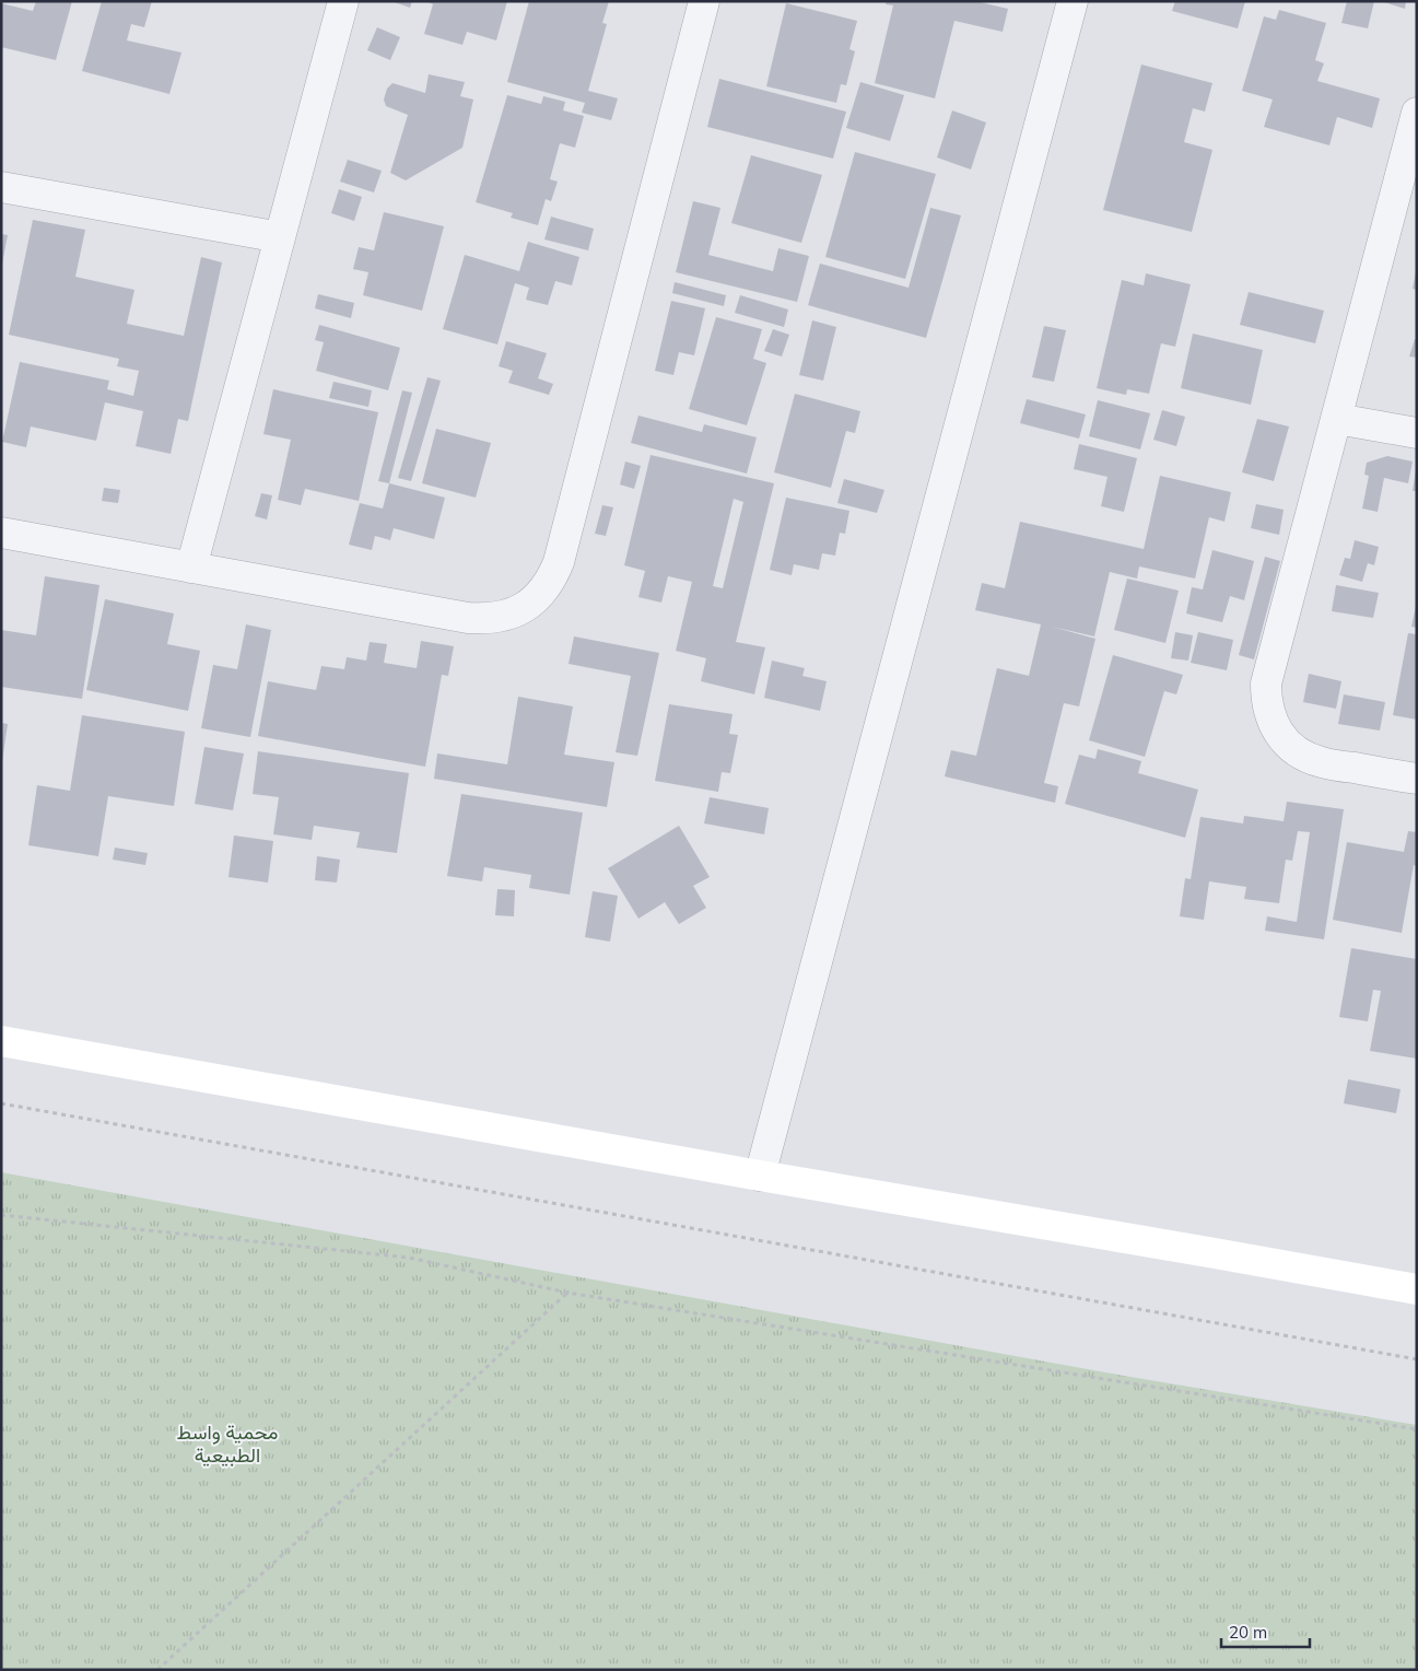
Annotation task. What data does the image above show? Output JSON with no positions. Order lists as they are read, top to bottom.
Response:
{
  "parks": ["محمية واسط الطبيعية"],
  "scale_bar": "20 m"
}
